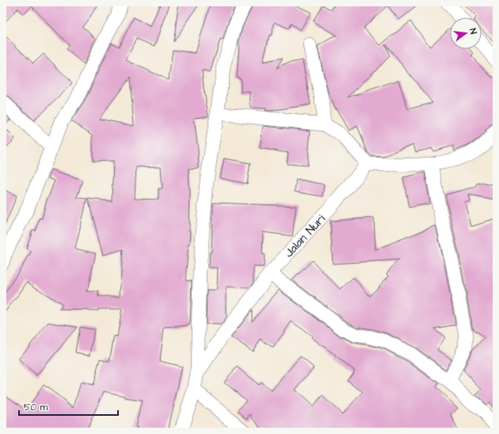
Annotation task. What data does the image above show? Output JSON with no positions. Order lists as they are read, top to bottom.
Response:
{
  "streets": {
    "street": ["Jalan Nuri"]
  },
  "scale_bar": "50 m",
  "north": "right"
}
